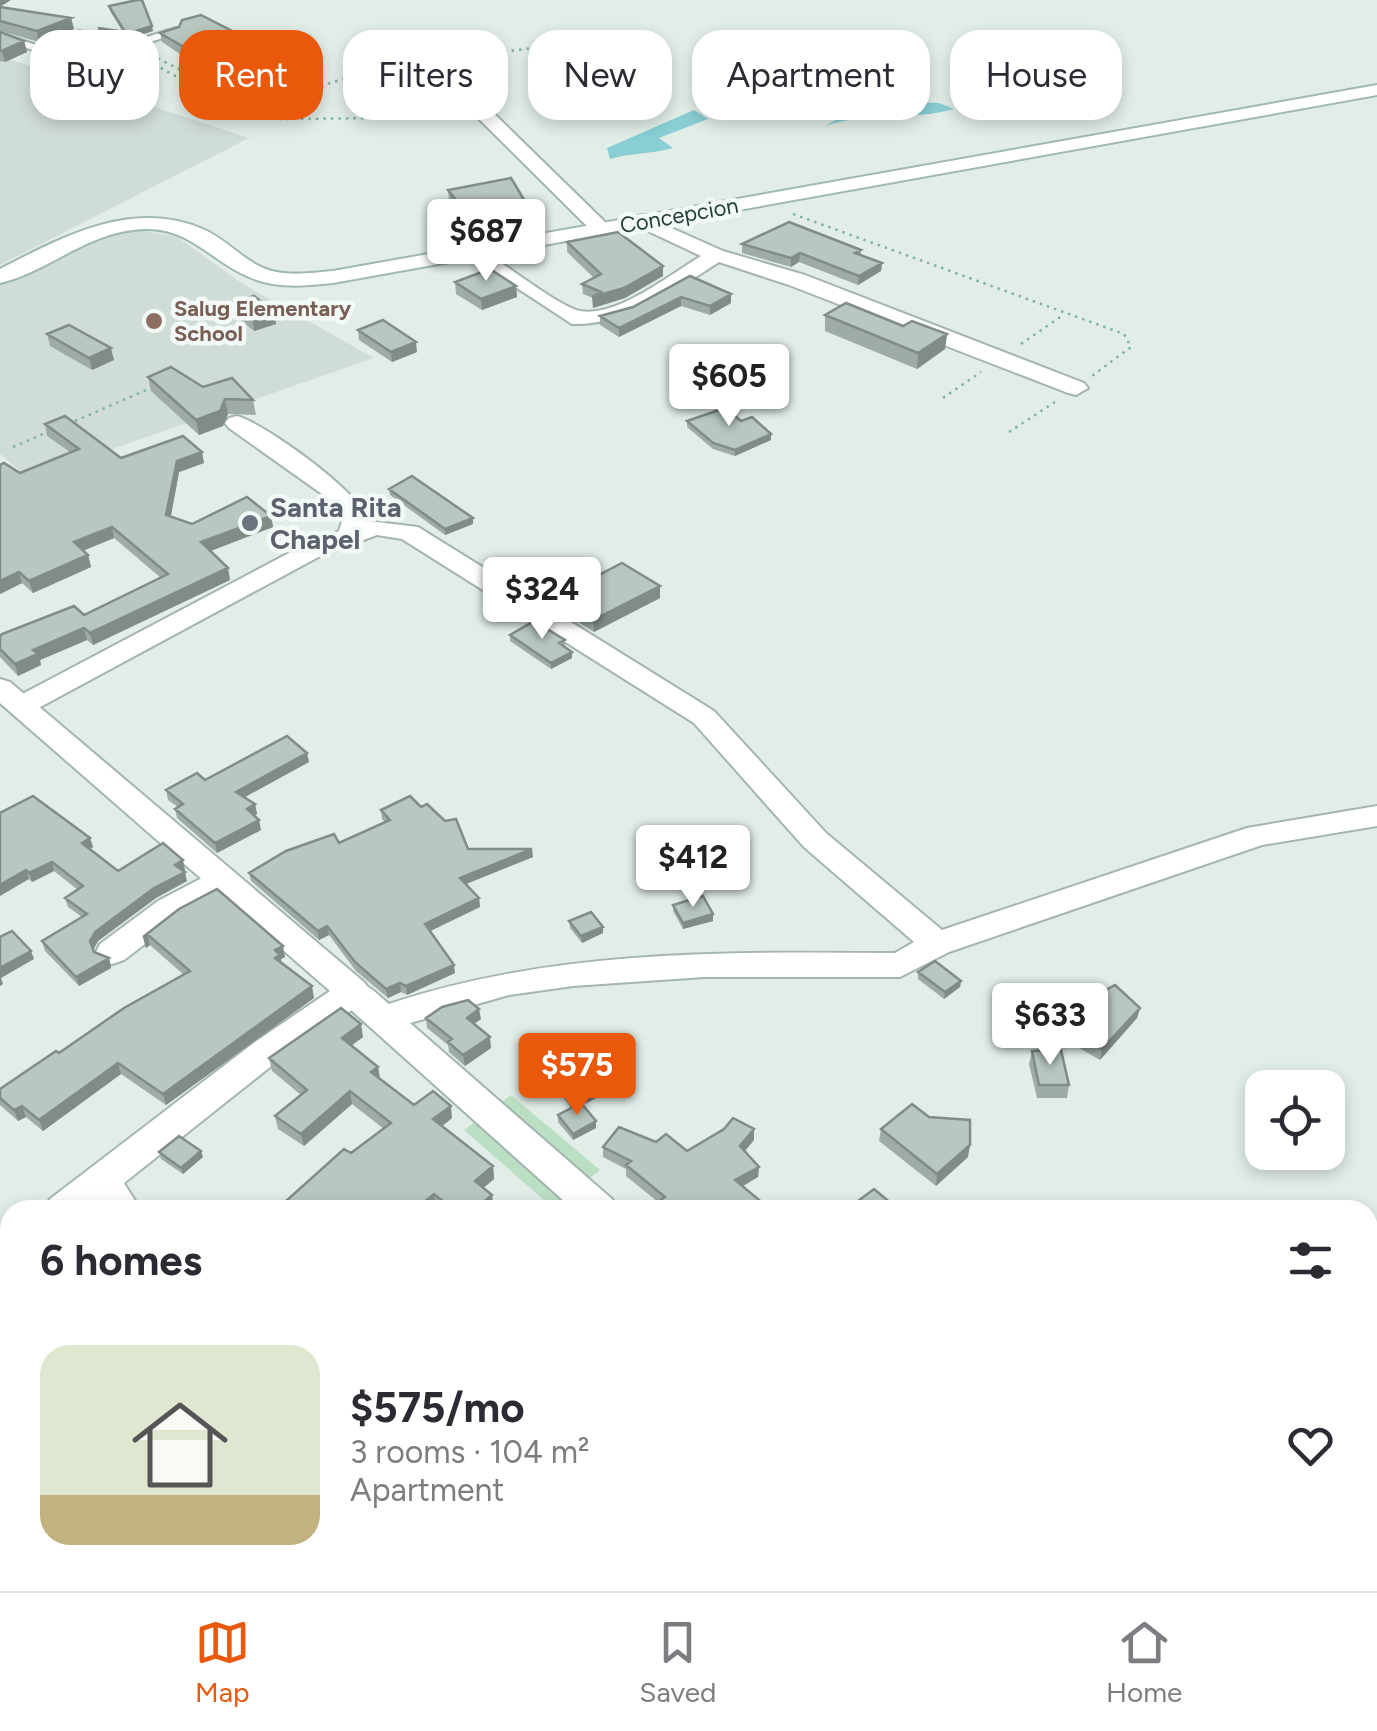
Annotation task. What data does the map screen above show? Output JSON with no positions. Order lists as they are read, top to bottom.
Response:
{
  "streets": {
    "street": ["Concepcion"]
  },
  "places": ["Salug Elementary School", "Santa Rita Chapel"],
  "page": {
    "chip": [
      "Buy",
      "Rent",
      "Filters",
      "New",
      "Apartment",
      "House"
    ],
    "price": [
      "$687",
      "$605",
      "$324",
      "$412",
      "$633",
      "$575"
    ],
    "heading": "6 homes",
    "list": [
      {
        "name": "$575/mo",
        "note": "3 rooms · 104 m² · Apartment"
      }
    ],
    "tabs": ["Map", "Saved", "Home"]
  }
}
